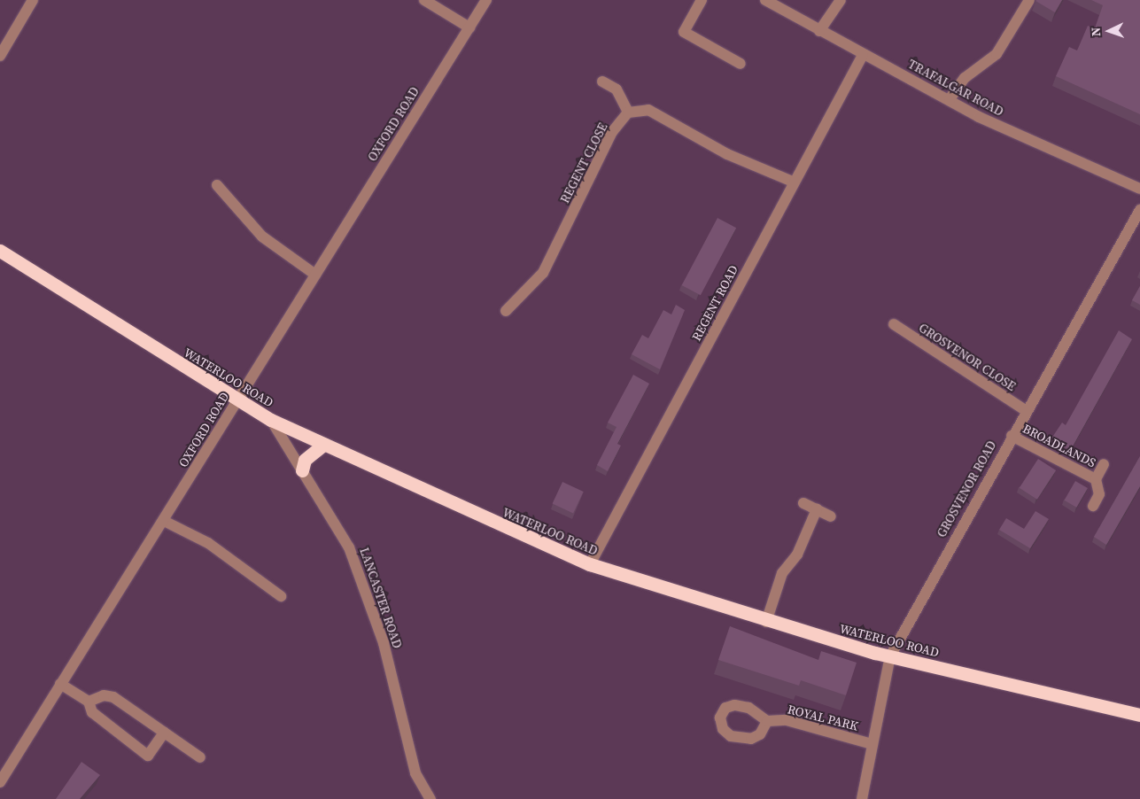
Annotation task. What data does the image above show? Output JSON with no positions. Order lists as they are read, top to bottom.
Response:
{
  "streets": {
    "highway": ["WATERLOO ROAD"],
    "street": [
      "TRAFALGAR ROAD",
      "OXFORD ROAD",
      "REGENT CLOSE",
      "REGENT ROAD",
      "GROSVENOR CLOSE",
      "BROADLANDS",
      "GROSVENOR ROAD",
      "LANCASTER ROAD",
      "ROYAL PARK"
    ]
  },
  "crossings": [
    ["TRAFALGAR ROAD", "REGENT ROAD"],
    ["OXFORD ROAD", "WATERLOO ROAD"],
    ["REGENT ROAD", "WATERLOO ROAD"],
    ["GROSVENOR CLOSE", "GROSVENOR ROAD"],
    ["WATERLOO ROAD", "GROSVENOR ROAD"],
    ["WATERLOO ROAD", "LANCASTER ROAD"],
    ["BROADLANDS", "GROSVENOR ROAD"],
    ["GROSVENOR ROAD", "ROYAL PARK"]
  ],
  "north": "left"
}
